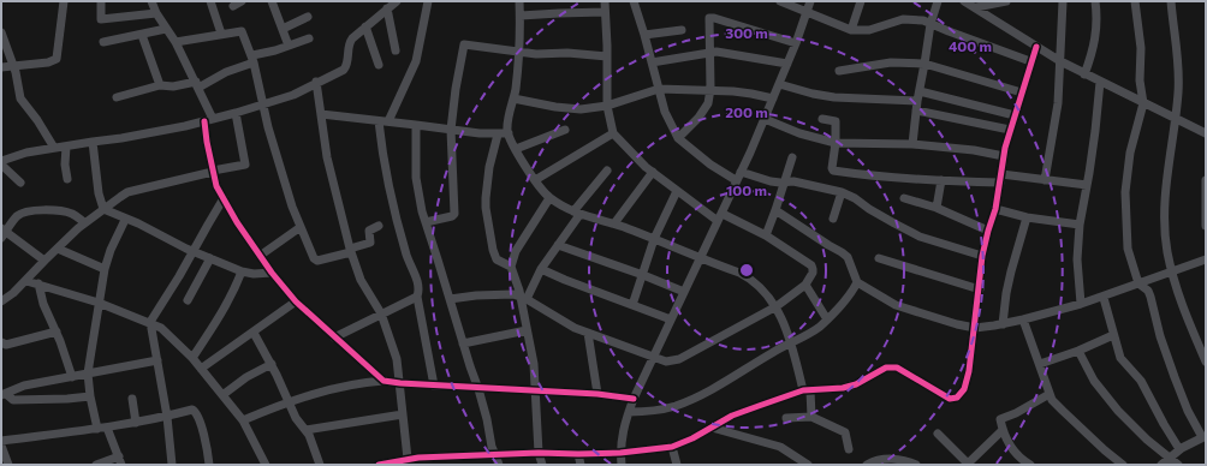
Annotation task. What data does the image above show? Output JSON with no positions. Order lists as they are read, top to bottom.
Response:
{
  "rings": [
    "300 m",
    "400 m",
    "200 m",
    "100 m"
  ]
}
